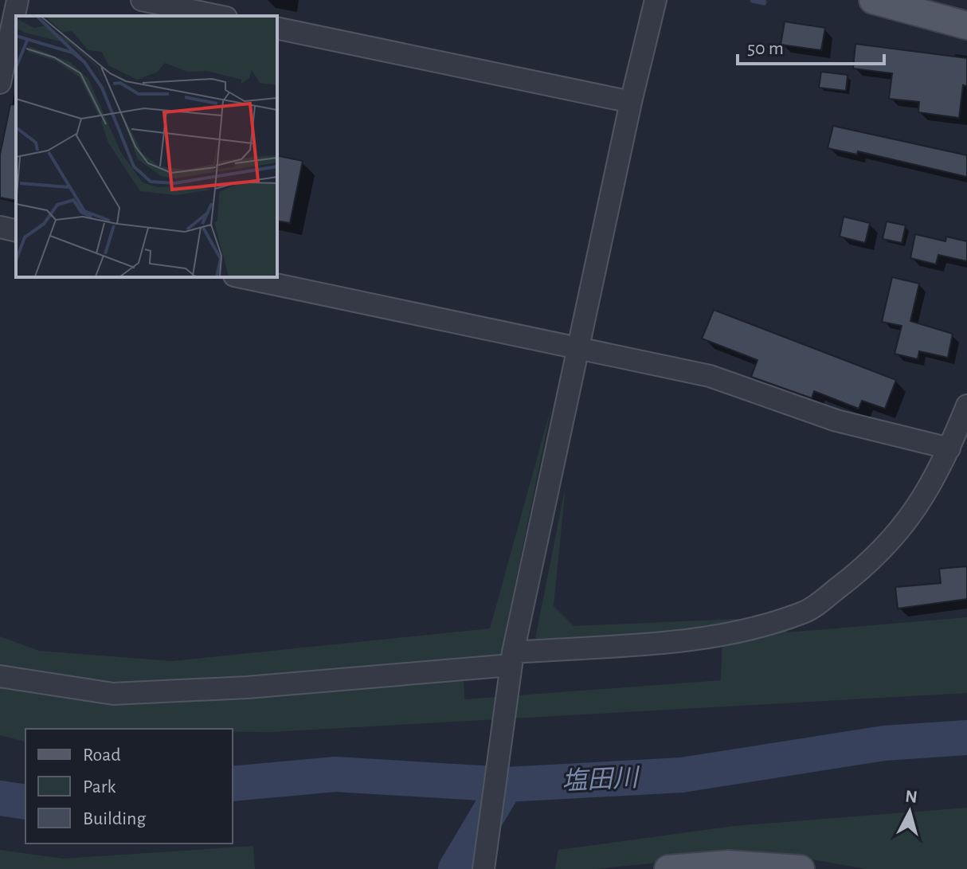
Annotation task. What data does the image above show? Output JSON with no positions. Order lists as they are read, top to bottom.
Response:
{
  "water": ["塩田川"],
  "legend": ["Road", "Park", "Building"],
  "scale_bar": "50 m",
  "north": "top"
}
